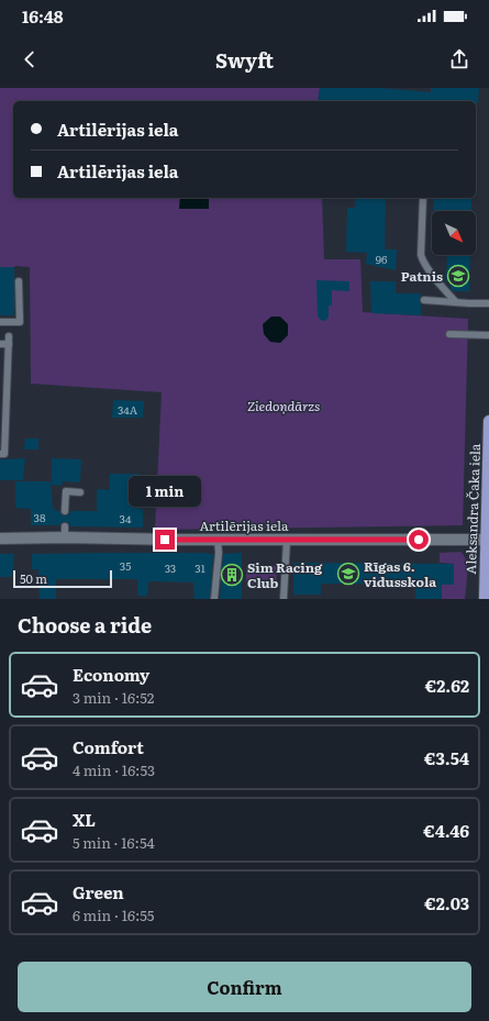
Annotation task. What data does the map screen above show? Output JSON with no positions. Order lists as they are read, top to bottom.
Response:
{
  "streets": {
    "main road": ["Aleksandra Čaka iela"],
    "street": ["Artilērijas iela"]
  },
  "crossings": [
    ["Aleksandra Čaka iela", "Artilērijas iela"]
  ],
  "parks": ["Ziedoņdārzs"],
  "places": {
    "school or university": ["Patnis", "Rīgas 6. vidusskola"],
    "building": ["Sim Racing Club"]
  },
  "house_numbers": [
    "96",
    "34A",
    "38",
    "34",
    "35",
    "33",
    "31"
  ],
  "scale_bar": "50 m",
  "north": "bottom right",
  "page": {
    "status": "16:48",
    "header": "Swyft",
    "banner": ["Artilērijas iela", "Artilērijas iela"],
    "bubble": "1 min",
    "scale": "50 m",
    "heading": "Choose a ride",
    "list": [
      {
        "name": "Economy",
        "note": "3 min · 16:52",
        "value": "€2.62"
      },
      {
        "name": "Comfort",
        "note": "4 min · 16:53",
        "value": "€3.54"
      },
      {
        "name": "XL",
        "note": "5 min · 16:54",
        "value": "€4.46"
      },
      {
        "name": "Green",
        "note": "6 min · 16:55",
        "value": "€2.03"
      }
    ],
    "buttons": "Confirm"
  }
}
